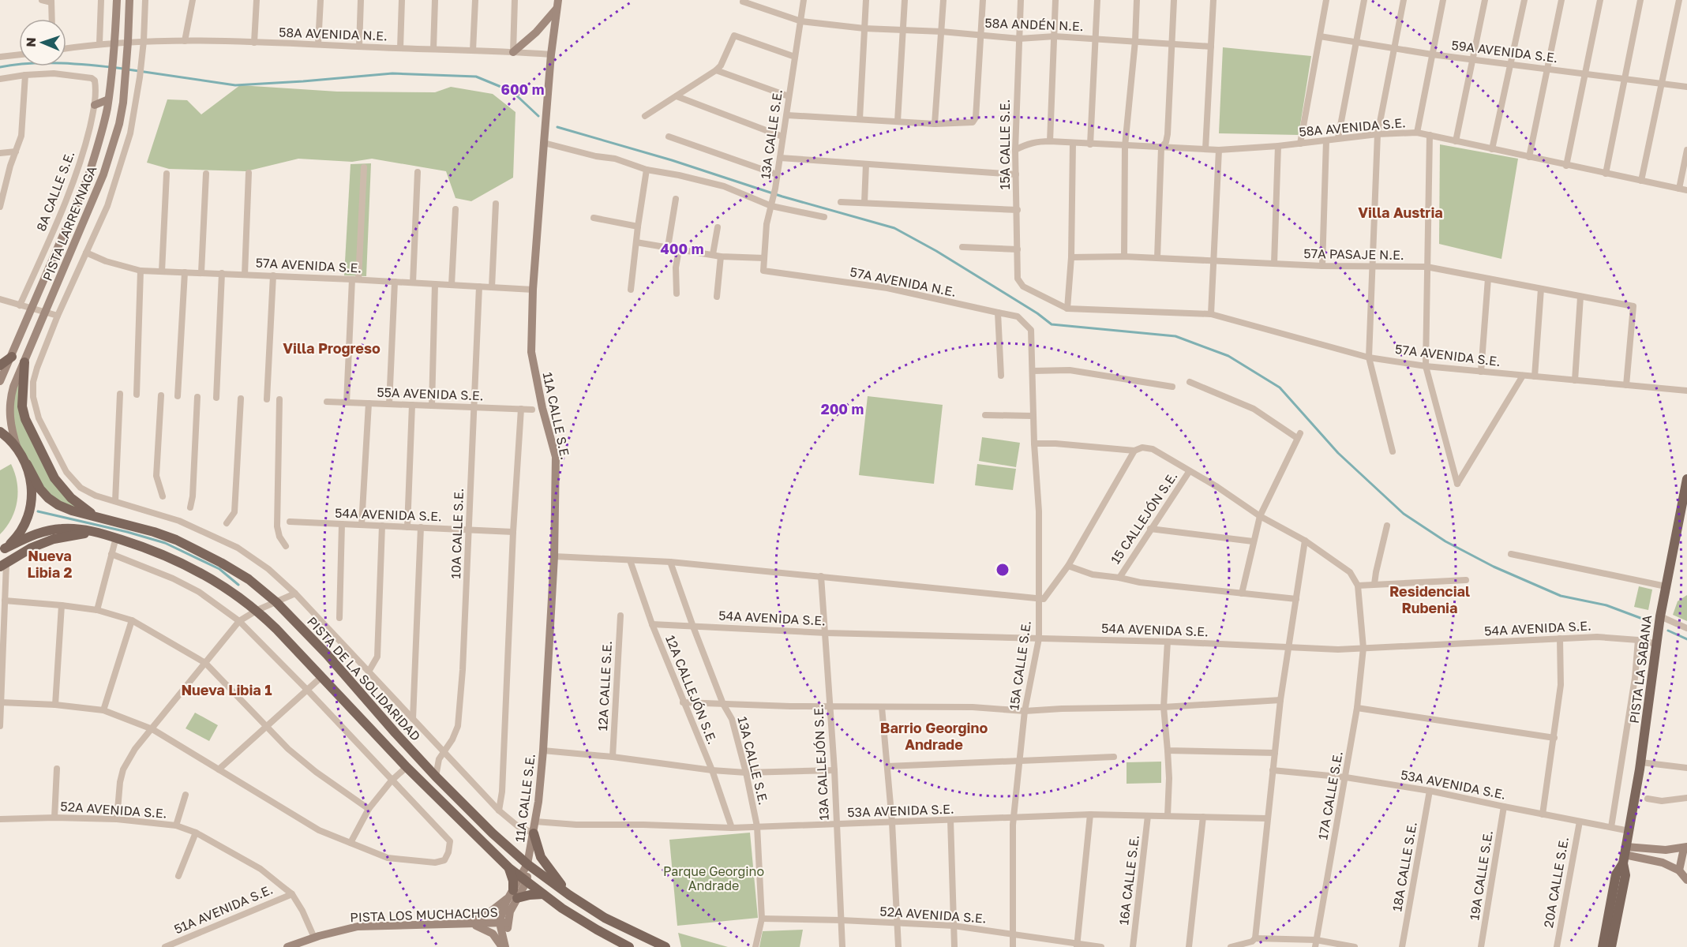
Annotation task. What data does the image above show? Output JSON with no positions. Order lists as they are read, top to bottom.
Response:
{
  "streets": {
    "main road": ["PISTA LA SABANA", "PISTA DE LA SOLIDARIDAD"],
    "street": [
      "58A ANDÉN N.E.",
      "58A AVENIDA N.E.",
      "59A AVENIDA S.E.",
      "58A AVENIDA S.E.",
      "13A CALLE S.E.",
      "15A CALLE S.E.",
      "8A CALLE S.E.",
      "PISTA LARREYNAGA",
      "57A PASAJE N.E.",
      "57A AVENIDA S.E.",
      "57A AVENIDA N.E.",
      "55A AVENIDA S.E.",
      "11A CALLE S.E.",
      "54A AVENIDA S.E.",
      "15 CALLEJÓN S.E.",
      "10A CALLE S.E.",
      "12A CALLE S.E.",
      "12A CALLEJÓN S.E.",
      "13A CALLEJÓN S.E.",
      "53A AVENIDA S.E.",
      "17A CALLE S.E.",
      "52A AVENIDA S.E.",
      "18A CALLE S.E.",
      "19A CALLE S.E.",
      "16A CALLE S.E.",
      "20A CALLE S.E.",
      "51A AVENIDA S.E.",
      "PISTA LOS MUCHACHOS"
    ]
  },
  "crossings": [
    ["58A ANDÉN N.E.", "13A CALLE S.E."],
    ["58A ANDÉN N.E.", "15A CALLE S.E."],
    ["58A AVENIDA N.E.", "PISTA LARREYNAGA"],
    ["58A AVENIDA N.E.", "11A CALLE S.E."],
    ["58A AVENIDA S.E.", "15A CALLE S.E."],
    ["13A CALLE S.E.", "57A AVENIDA N.E."],
    ["13A CALLE S.E.", "54A AVENIDA S.E."],
    ["13A CALLE S.E.", "53A AVENIDA S.E."],
    ["13A CALLE S.E.", "52A AVENIDA S.E."],
    ["15A CALLE S.E.", "57A AVENIDA N.E."],
    ["15A CALLE S.E.", "54A AVENIDA S.E."],
    ["15A CALLE S.E.", "53A AVENIDA S.E."],
    ["15A CALLE S.E.", "52A AVENIDA S.E."],
    ["PISTA LARREYNAGA", "PISTA DE LA SOLIDARIDAD"],
    ["57A PASAJE N.E.", "57A AVENIDA S.E."],
    ["57A AVENIDA S.E.", "11A CALLE S.E."],
    ["57A AVENIDA S.E.", "10A CALLE S.E."],
    ["55A AVENIDA S.E.", "10A CALLE S.E."],
    ["11A CALLE S.E.", "PISTA DE LA SOLIDARIDAD"],
    ["11A CALLE S.E.", "53A AVENIDA S.E."],
    ["11A CALLE S.E.", "PISTA LOS MUCHACHOS"],
    ["54A AVENIDA S.E.", "10A CALLE S.E."],
    ["54A AVENIDA S.E.", "PISTA LA SABANA"],
    ["54A AVENIDA S.E.", "12A CALLEJÓN S.E."],
    ["54A AVENIDA S.E.", "13A CALLEJÓN S.E."],
    ["54A AVENIDA S.E.", "17A CALLE S.E."],
    ["10A CALLE S.E.", "PISTA DE LA SOLIDARIDAD"],
    ["PISTA LA SABANA", "53A AVENIDA S.E."],
    ["12A CALLEJÓN S.E.", "53A AVENIDA S.E."],
    ["13A CALLEJÓN S.E.", "53A AVENIDA S.E."],
    ["13A CALLEJÓN S.E.", "52A AVENIDA S.E."],
    ["53A AVENIDA S.E.", "17A CALLE S.E."],
    ["53A AVENIDA S.E.", "18A CALLE S.E."],
    ["53A AVENIDA S.E.", "19A CALLE S.E."],
    ["53A AVENIDA S.E.", "16A CALLE S.E."],
    ["53A AVENIDA S.E.", "20A CALLE S.E."],
    ["52A AVENIDA S.E.", "51A AVENIDA S.E."]
  ],
  "districts": [
    "Villa Austria",
    "Villa Progreso",
    "Nueva Libia 2",
    "Residencial Rubenia",
    "Nueva Libia 1",
    "Barrio Georgino Andrade"
  ],
  "parks": ["Parque Georgino Andrade"],
  "north": "left",
  "rings": ["600 m", "400 m", "200 m"]
}
